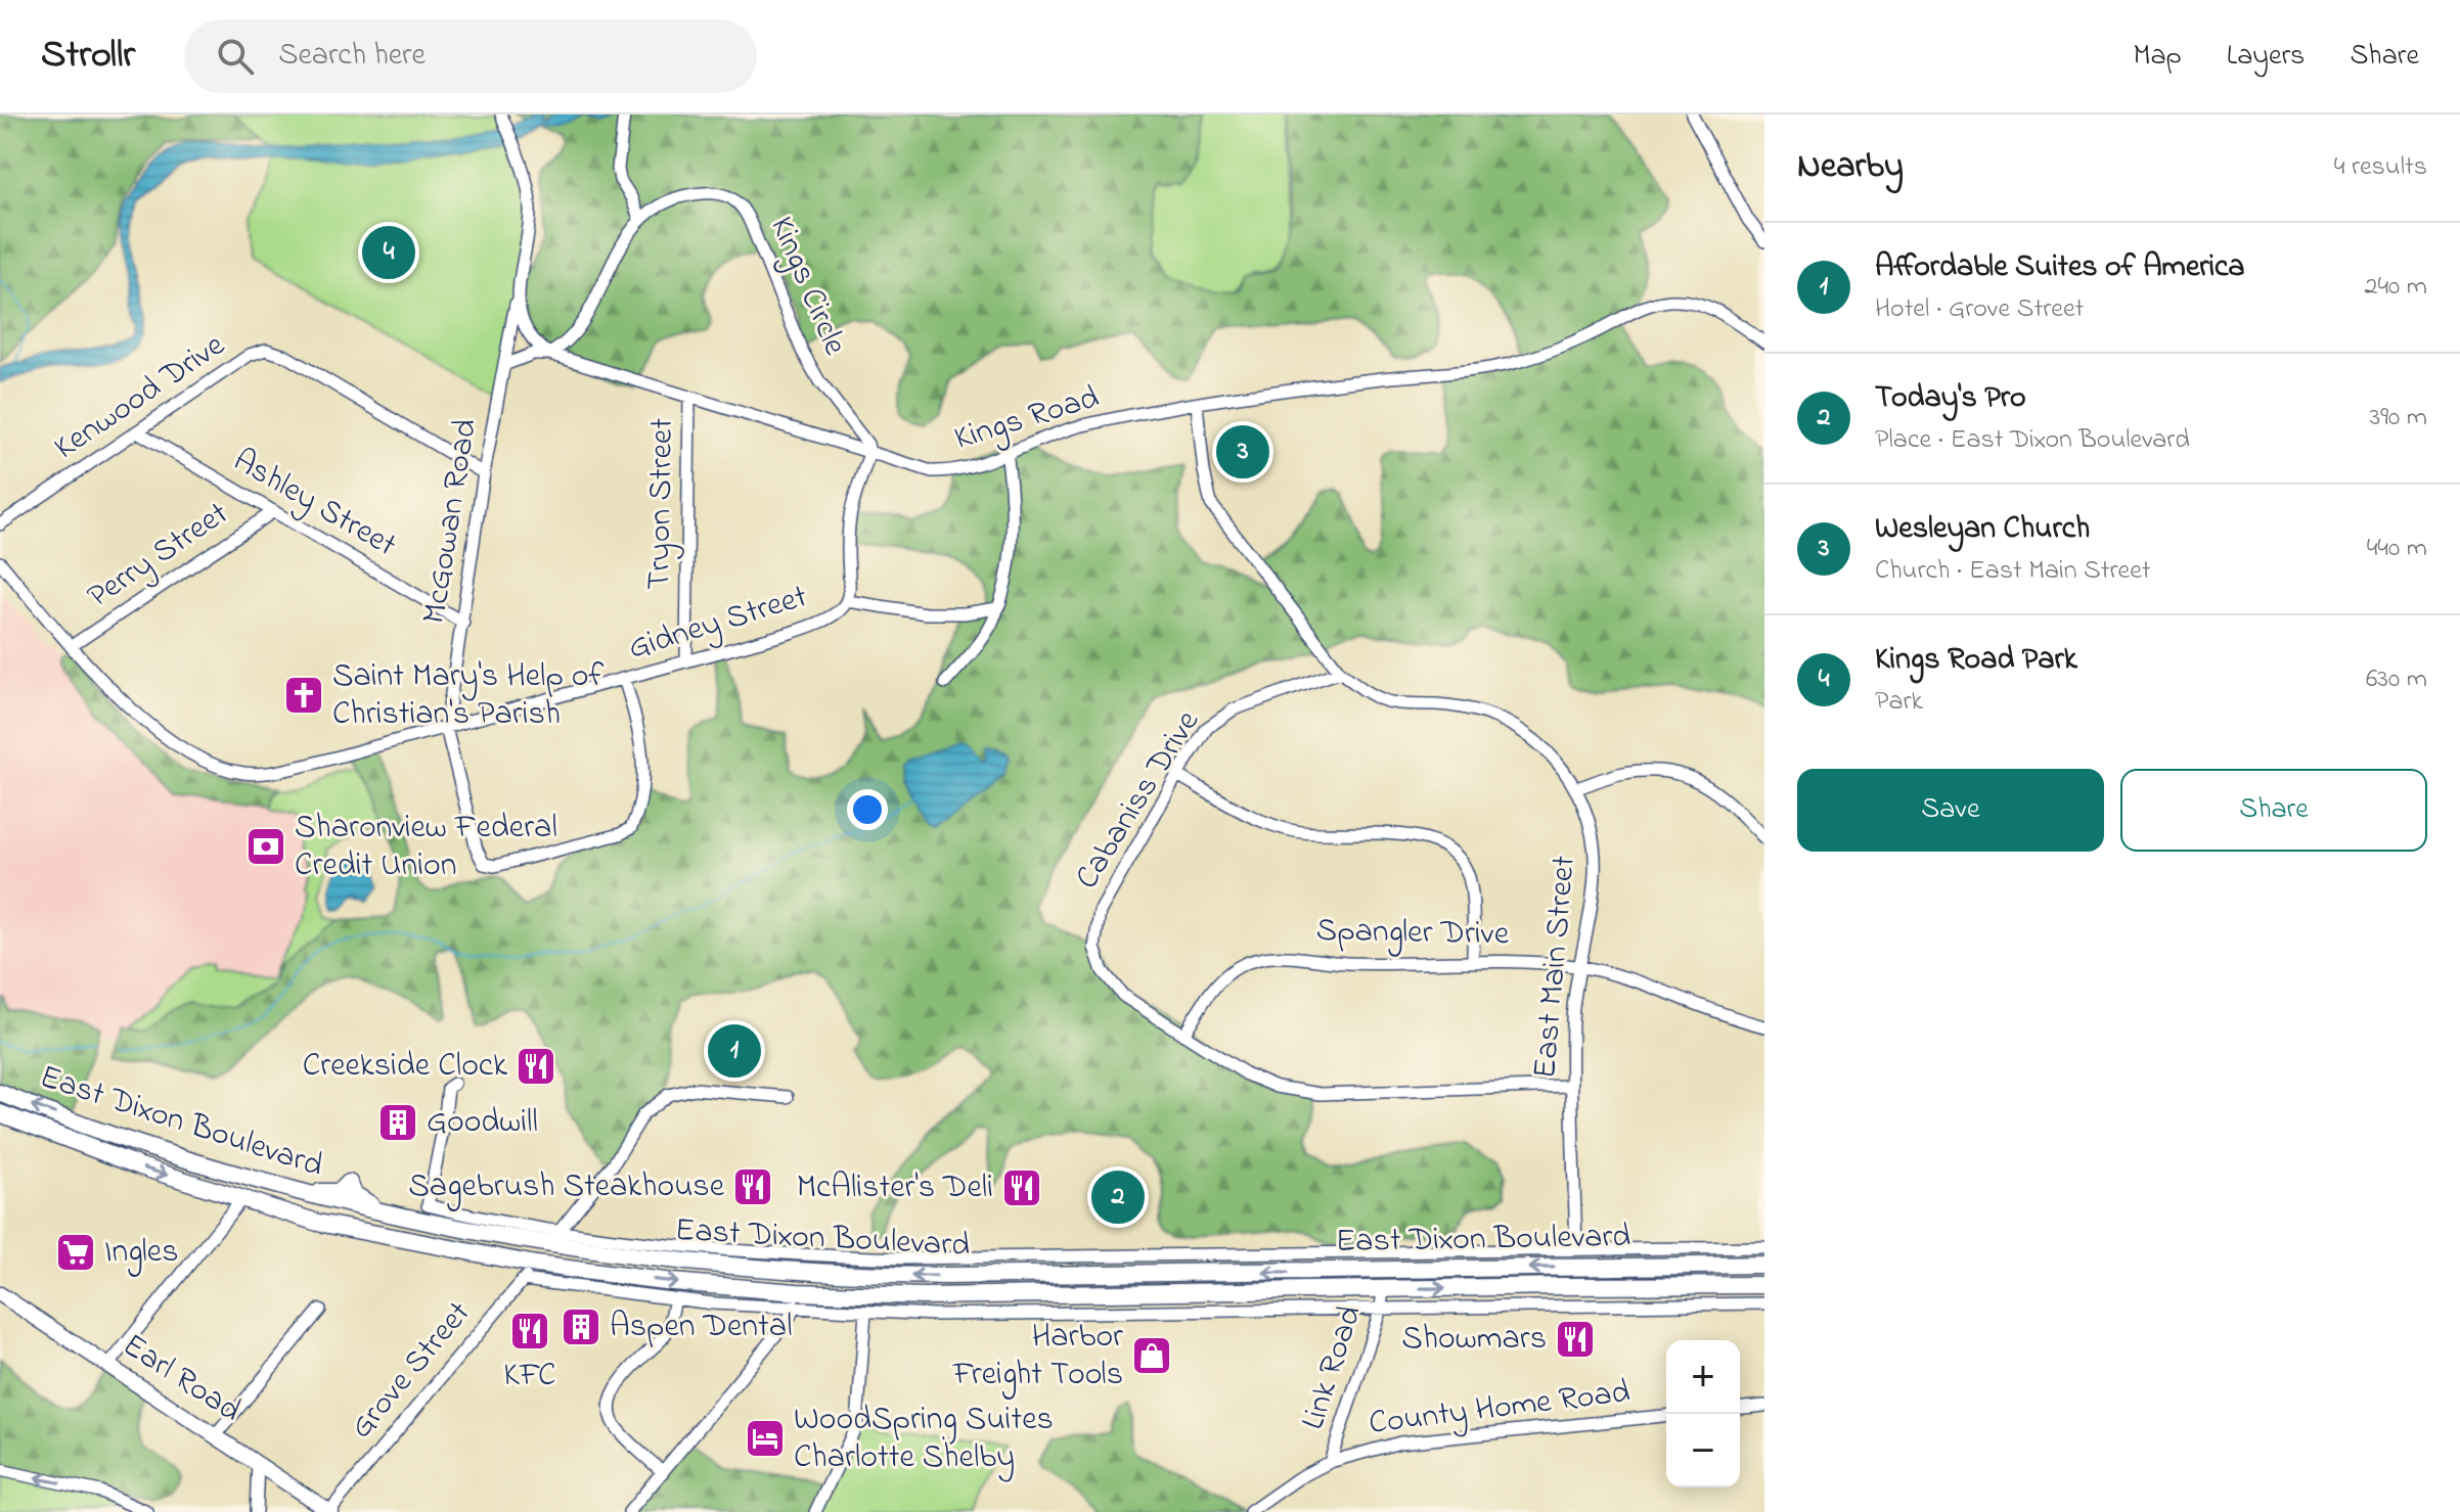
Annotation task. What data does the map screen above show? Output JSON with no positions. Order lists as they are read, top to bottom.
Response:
{
  "streets": {
    "highway": ["East Dixon Boulevard"],
    "main road": ["Earl Road"],
    "street": [
      "Kings Circle",
      "Kenwood Drive",
      "Kings Road",
      "Ashley Street",
      "Tryon Street",
      "McGowan Road",
      "Perry Street",
      "Gidney Street",
      "Cabaniss Drive",
      "Spangler Drive",
      "East Main Street",
      "Link Road",
      "Grove Street",
      "County Home Road"
    ]
  },
  "crossings": [
    ["Kings Circle", "Kings Road"],
    ["Kings Circle", "Gidney Street"],
    ["Kenwood Drive", "Ashley Street"],
    ["Kenwood Drive", "McGowan Road"],
    ["Kings Road", "Tryon Street"],
    ["Kings Road", "Gidney Street"],
    ["Kings Road", "East Main Street"],
    ["Ashley Street", "McGowan Road"],
    ["Ashley Street", "Perry Street"],
    ["Tryon Street", "Gidney Street"],
    ["McGowan Road", "Gidney Street"],
    ["Perry Street", "Gidney Street"],
    ["Cabaniss Drive", "Spangler Drive"],
    ["Cabaniss Drive", "East Main Street"],
    ["Spangler Drive", "East Main Street"],
    ["East Main Street", "East Dixon Boulevard"],
    ["East Dixon Boulevard", "Link Road"],
    ["East Dixon Boulevard", "Grove Street"],
    ["Link Road", "County Home Road"],
    ["Grove Street", "Earl Road"]
  ],
  "places": {
    "church": ["Saint Mary's Help of Christian's Parish"],
    "bank": ["Sharonview Federal Credit Union"],
    "restaurant": [
      "Creekside Clock",
      "Sagebrush Steakhouse",
      "McAlister's Deli",
      "KFC",
      "Showmars"
    ],
    "building": ["Goodwill", "Aspen Dental"],
    "supermarket": ["Ingles"],
    "shop": ["Harbor Freight Tools"],
    "hotel": ["WoodSpring Suites Charlotte Shelby"]
  },
  "page": {
    "header": "Strollr",
    "search": "Search here",
    "nav": ["Map", "Layers", "Share"],
    "heading": ["Nearby", "4 results"],
    "list": [
      {
        "mark": "1",
        "name": "Affordable Suites of America",
        "note": "Hotel · Grove Street",
        "value": "240 m"
      },
      {
        "mark": "2",
        "name": "Today's Pro",
        "note": "Place · East Dixon Boulevard",
        "value": "390 m"
      },
      {
        "mark": "3",
        "name": "Wesleyan Church",
        "note": "Church · East Main Street",
        "value": "440 m"
      },
      {
        "mark": "4",
        "name": "Kings Road Park",
        "note": "Park",
        "value": "630 m"
      }
    ],
    "pins": [
      "4",
      "3",
      "1",
      "2"
    ],
    "buttons": ["Save", "Share"],
    "map_buttons": ["+", "−"]
  }
}
